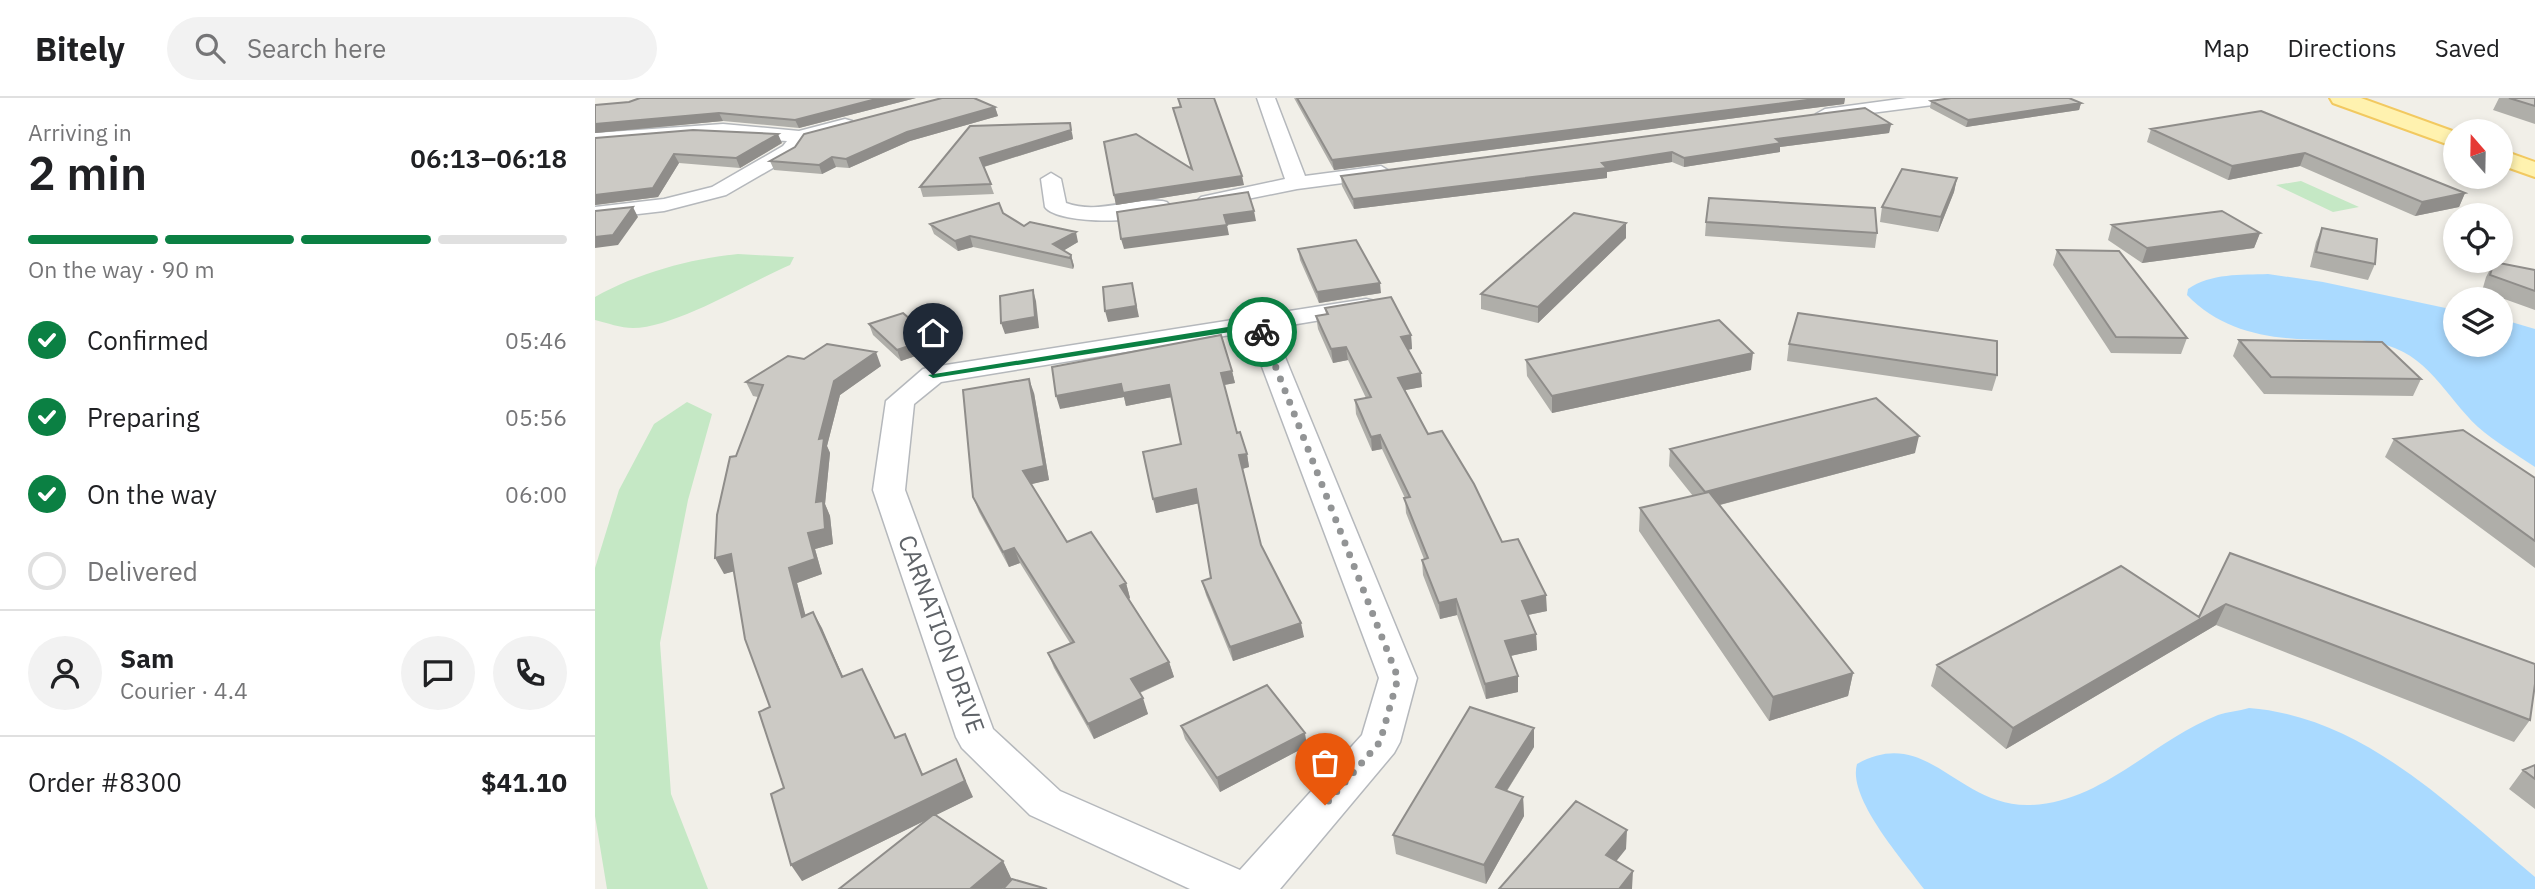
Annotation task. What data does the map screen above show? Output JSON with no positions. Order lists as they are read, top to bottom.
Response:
{
  "streets": {
    "street": ["CARNATION DRIVE"]
  },
  "north": "top",
  "page": {
    "header": "Bitely",
    "search": "Search here",
    "nav": ["Map", "Directions", "Saved"],
    "heading": ["2 min", "Arriving in", "06:13–06:18"],
    "panel": [
      "Sam",
      "Courier · 4.4",
      "Order #8300",
      "$41.10"
    ],
    "bar": "On the way · 90 m",
    "list": [
      ["Confirmed", "05:46"],
      ["Preparing", "05:56"],
      ["On the way", "06:00"],
      "Delivered"
    ]
  }
}
